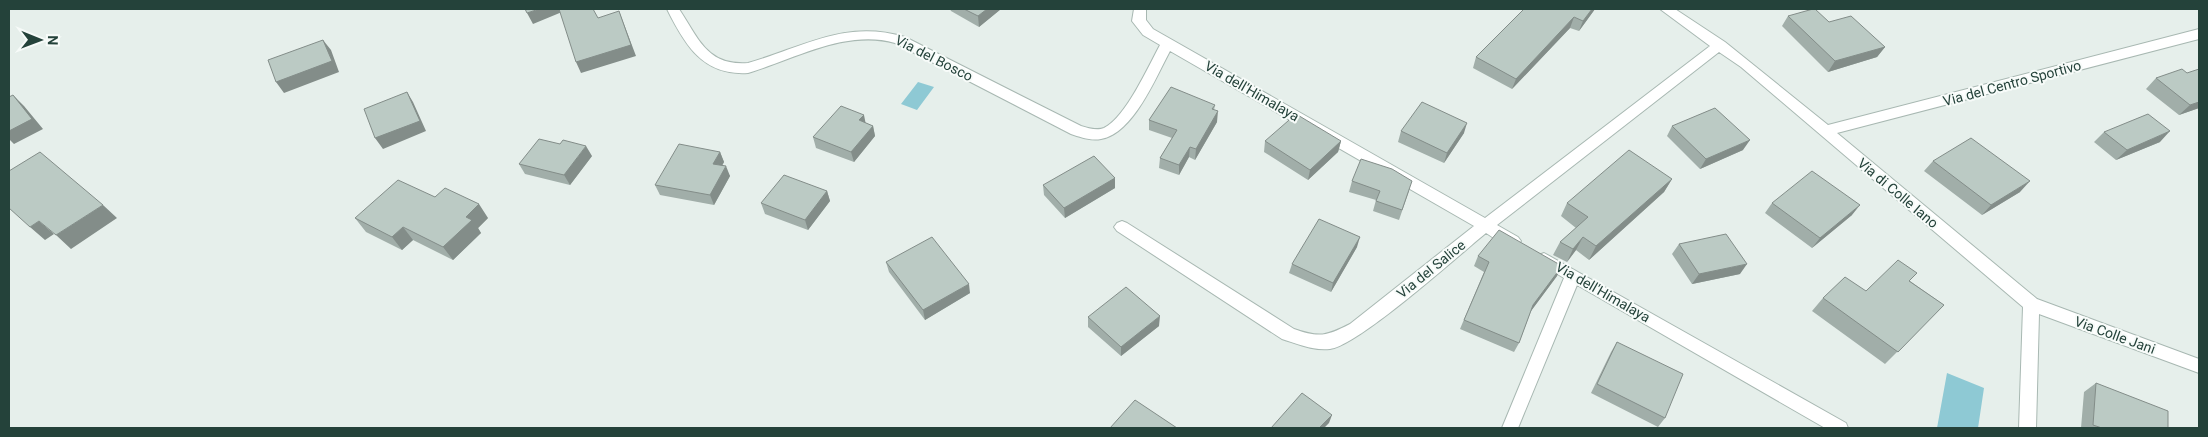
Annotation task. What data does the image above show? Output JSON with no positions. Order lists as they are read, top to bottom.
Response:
{
  "streets": {
    "street": [
      "Via del Bosco",
      "Via del Centro Sportivo",
      "Via dell'Himalaya",
      "Via di Colle Iano",
      "Via del Salice",
      "Via Colle Jani"
    ]
  },
  "crossings": [
    ["Via del Bosco", "Via dell'Himalaya"],
    ["Via del Centro Sportivo", "Via di Colle Iano"],
    ["Via dell'Himalaya", "Via del Salice"],
    ["Via di Colle Iano", "Via del Salice"],
    ["Via di Colle Iano", "Via Colle Jani"]
  ],
  "north": "right"
}
